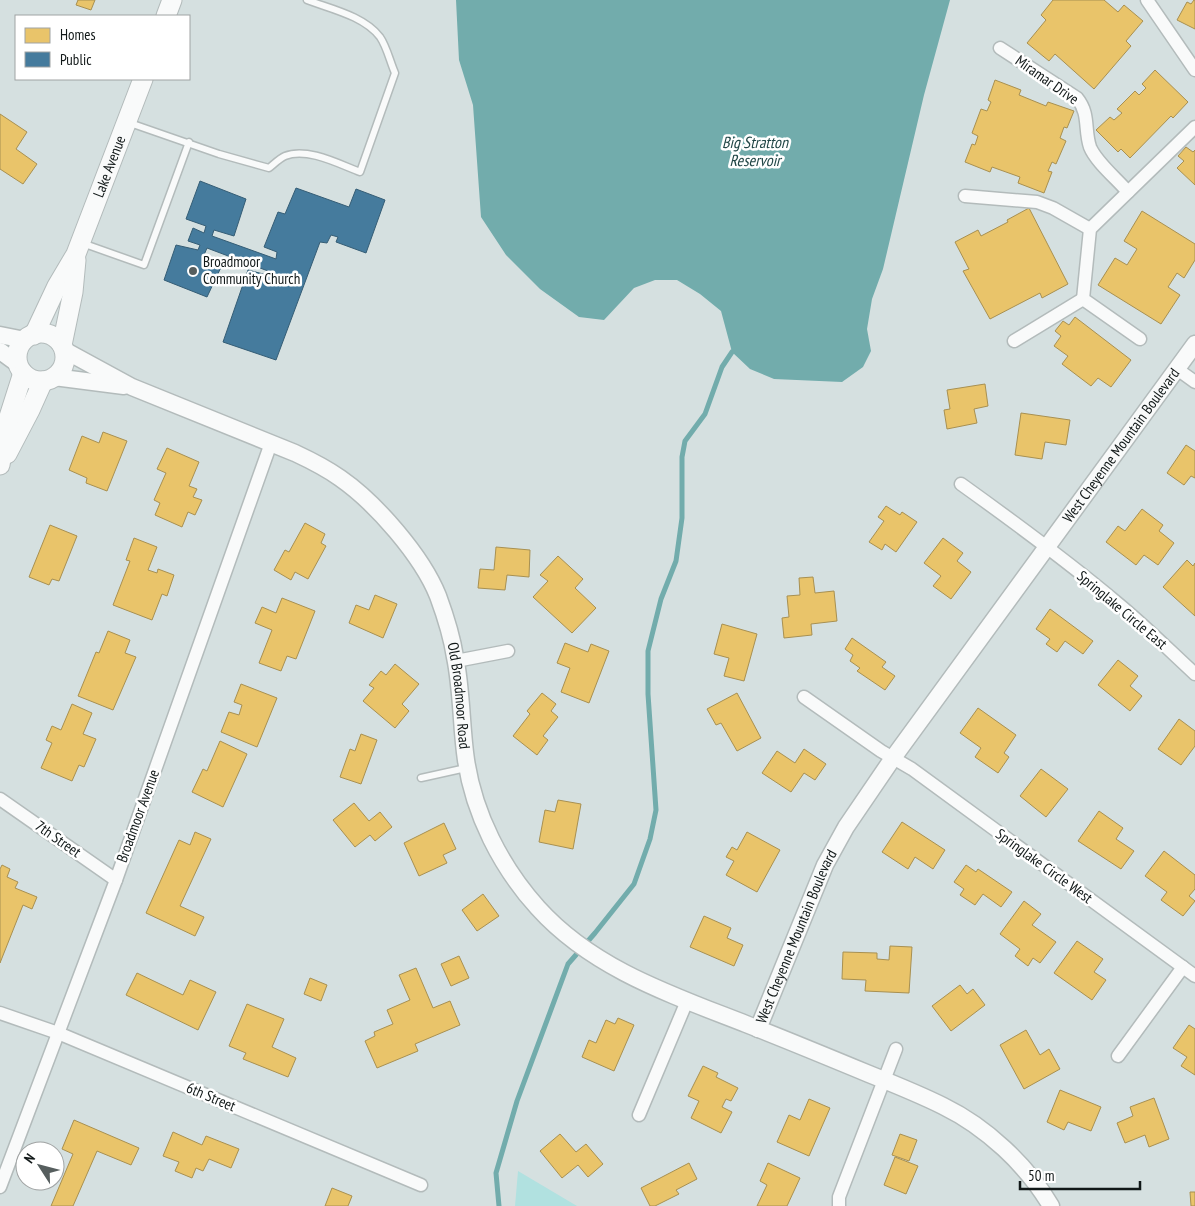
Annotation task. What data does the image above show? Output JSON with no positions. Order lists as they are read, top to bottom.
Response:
{
  "streets": {
    "main road": ["Lake Avenue"],
    "street": [
      "Miramar Drive",
      "West Cheyenne Mountain Boulevard",
      "Springlake Circle East",
      "Old Broadmoor Road",
      "Broadmoor Avenue",
      "7th Street",
      "Springlake Circle West",
      "6th Street"
    ]
  },
  "crossings": [
    ["Lake Avenue", "Old Broadmoor Road"],
    ["West Cheyenne Mountain Boulevard", "Springlake Circle East"],
    ["West Cheyenne Mountain Boulevard", "Old Broadmoor Road"],
    ["West Cheyenne Mountain Boulevard", "Springlake Circle West"],
    ["Old Broadmoor Road", "Broadmoor Avenue"],
    ["Broadmoor Avenue", "7th Street"],
    ["Broadmoor Avenue", "6th Street"]
  ],
  "water": ["Big Stratton Reservoir"],
  "places": ["Broadmoor Community Church"],
  "legend": ["Homes", "Public"],
  "scale_bar": "50 m",
  "north": "top left"
}
